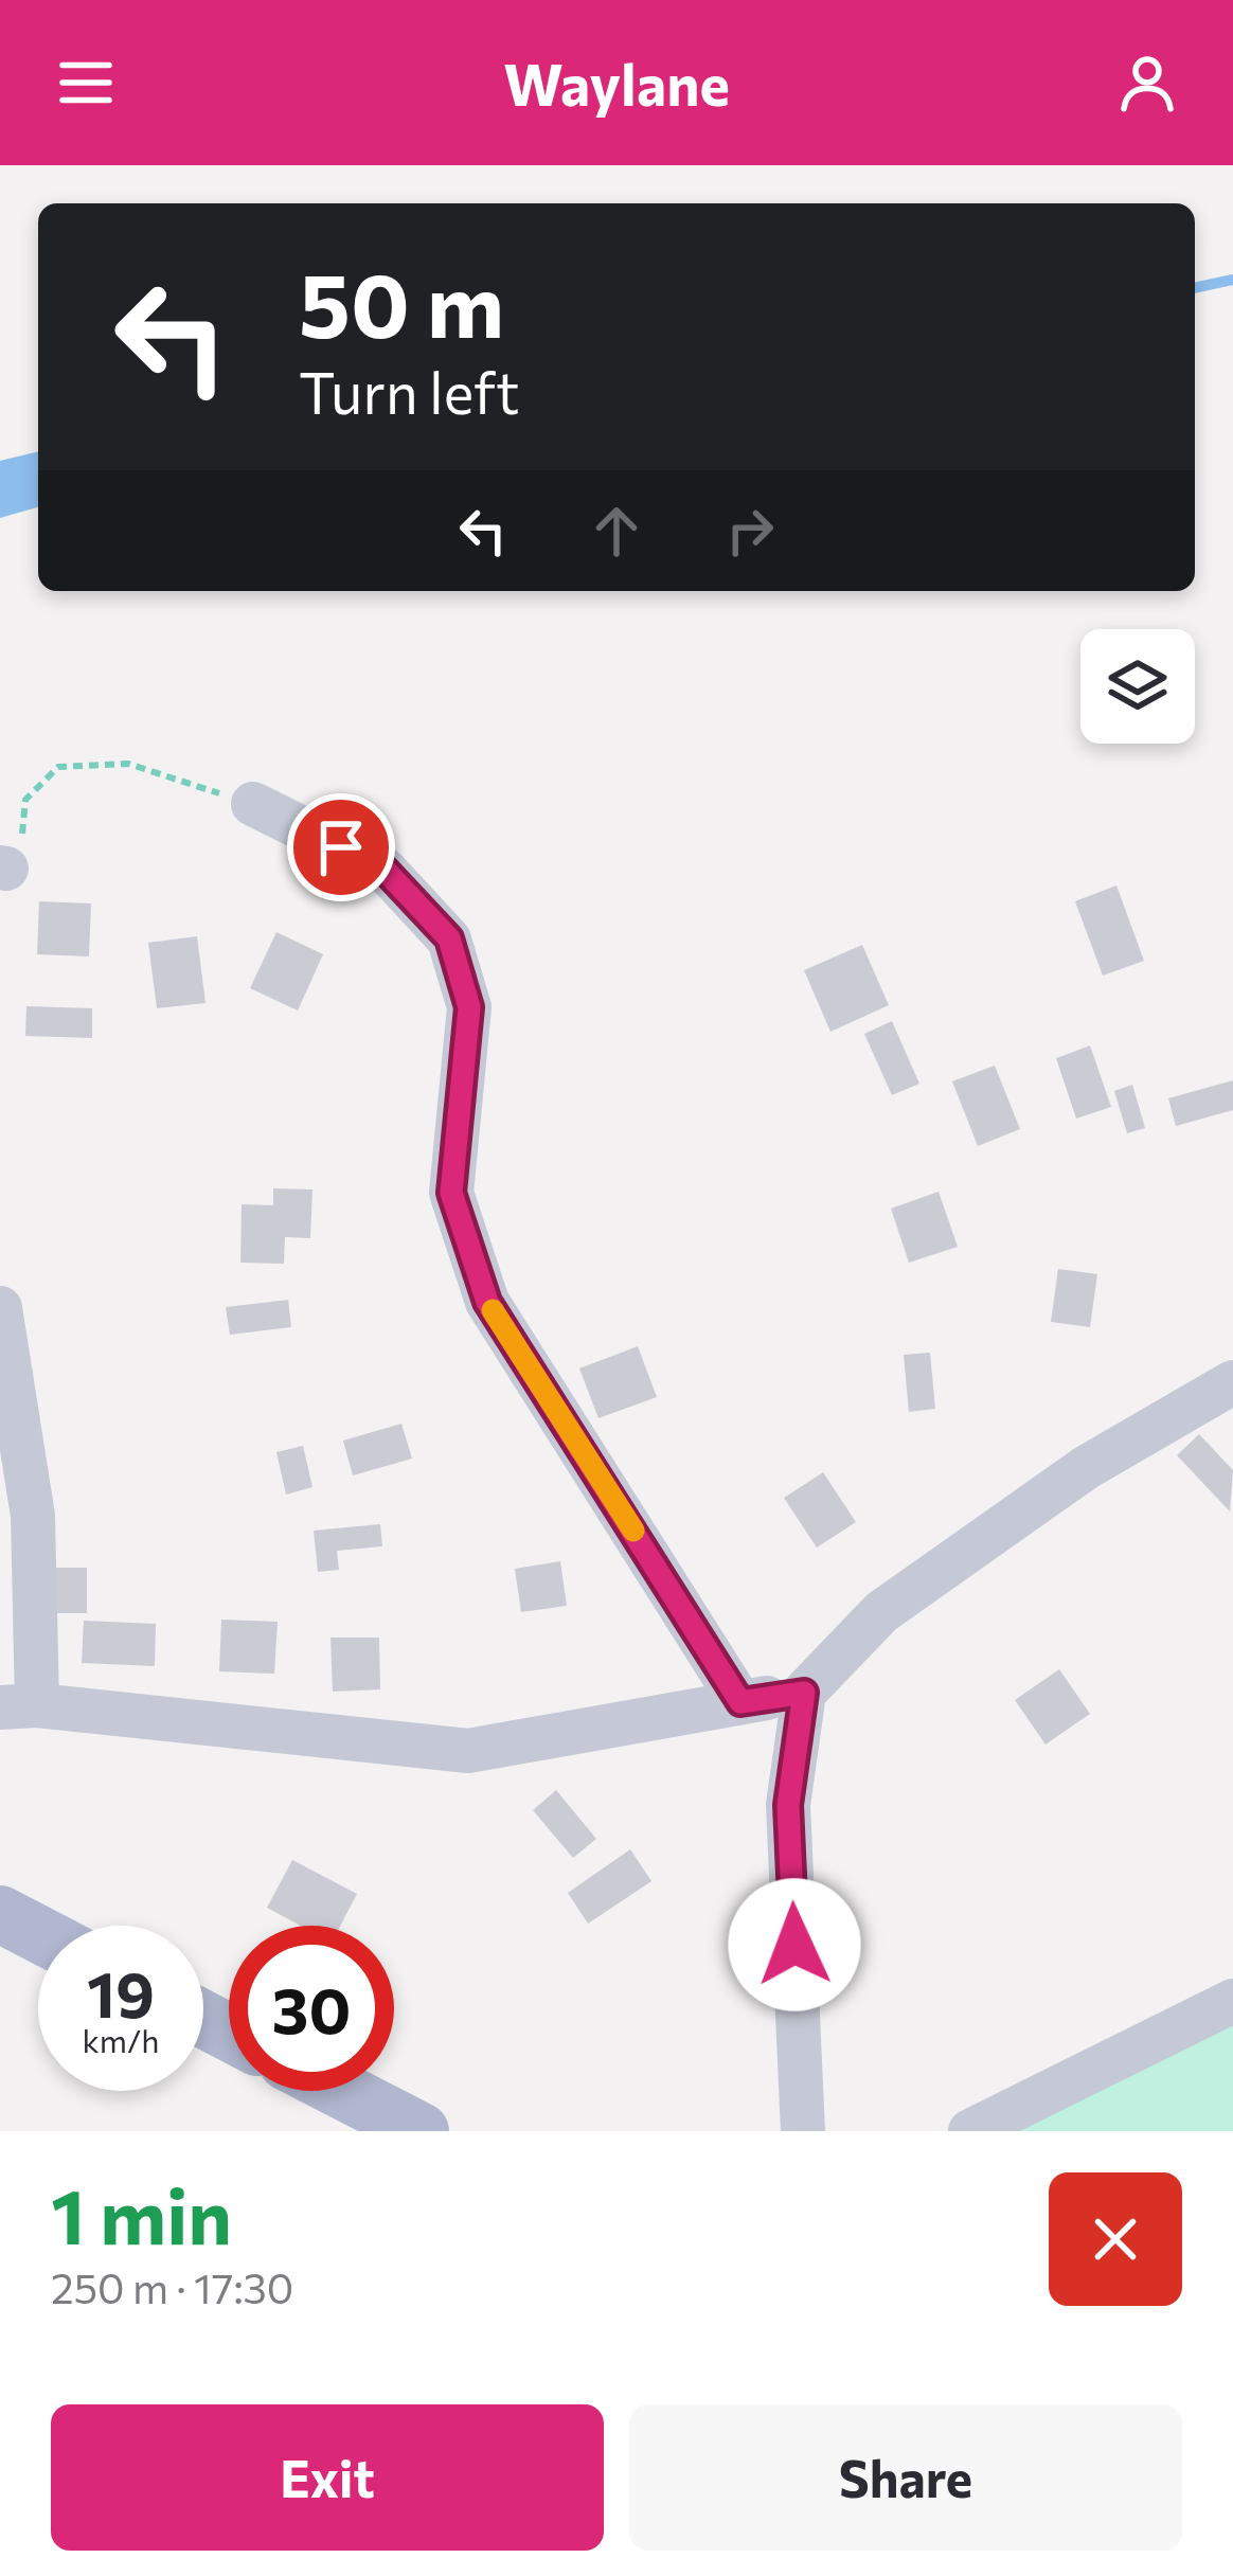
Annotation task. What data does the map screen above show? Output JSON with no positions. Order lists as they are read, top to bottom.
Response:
{
  "page": {
    "header": "Waylane",
    "turn": ["50 m", "Turn left"],
    "speed": "19 km/h",
    "limit": "30",
    "heading": ["1 min", "250 m · 17:30"],
    "buttons": ["Exit", "Share"]
  }
}
